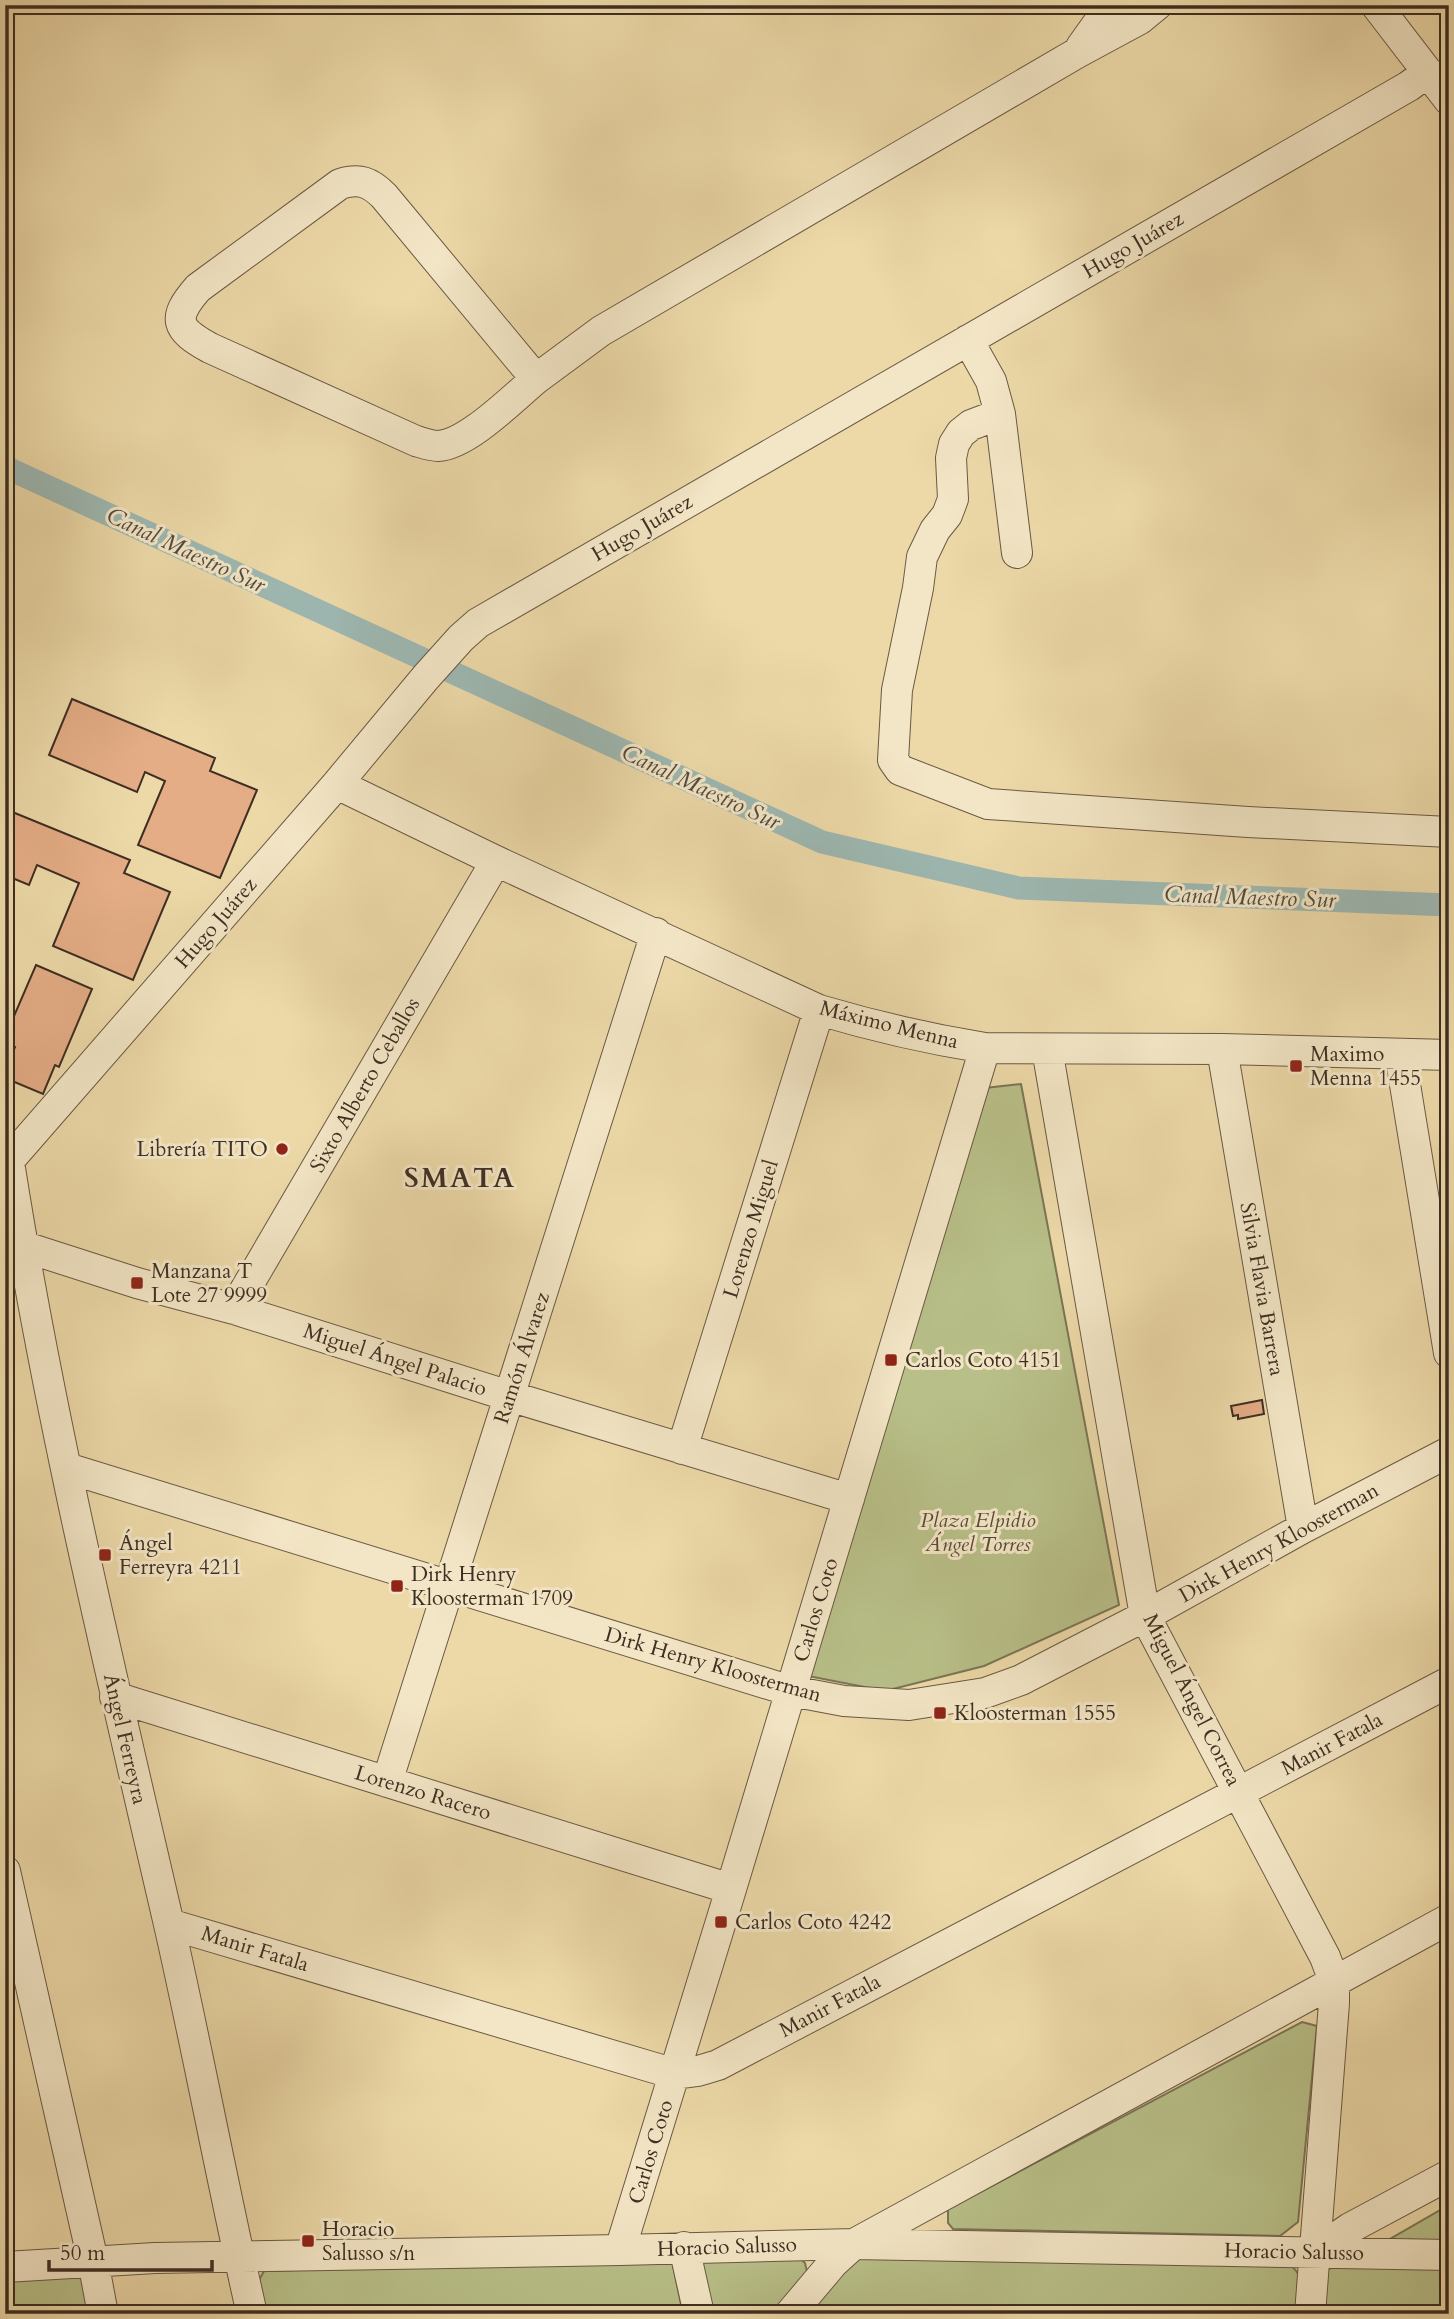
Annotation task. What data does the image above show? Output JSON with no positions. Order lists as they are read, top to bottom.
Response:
{
  "streets": {
    "street": [
      "Hugo Juárez",
      "Máximo Menna",
      "Sixto Alberto Ceballos",
      "Lorenzo Miguel",
      "Silvia Flavia Barrera",
      "Ramón Álvarez",
      "Miguel Ángel Palacio",
      "Dirk Henry Kloosterman",
      "Carlos Coto",
      "Miguel Ángel Correa",
      "Ángel Ferreyra",
      "Manir Fatala",
      "Lorenzo Racero",
      "Horacio Salusso"
    ]
  },
  "crossings": [
    ["Hugo Juárez", "Máximo Menna"],
    ["Hugo Juárez", "Ángel Ferreyra"],
    ["Máximo Menna", "Sixto Alberto Ceballos"],
    ["Máximo Menna", "Lorenzo Miguel"],
    ["Máximo Menna", "Silvia Flavia Barrera"],
    ["Máximo Menna", "Ramón Álvarez"],
    ["Máximo Menna", "Carlos Coto"],
    ["Máximo Menna", "Miguel Ángel Correa"],
    ["Sixto Alberto Ceballos", "Miguel Ángel Palacio"],
    ["Lorenzo Miguel", "Miguel Ángel Palacio"],
    ["Silvia Flavia Barrera", "Dirk Henry Kloosterman"],
    ["Ramón Álvarez", "Miguel Ángel Palacio"],
    ["Ramón Álvarez", "Dirk Henry Kloosterman"],
    ["Ramón Álvarez", "Lorenzo Racero"],
    ["Miguel Ángel Palacio", "Carlos Coto"],
    ["Miguel Ángel Palacio", "Ángel Ferreyra"],
    ["Dirk Henry Kloosterman", "Carlos Coto"],
    ["Dirk Henry Kloosterman", "Miguel Ángel Correa"],
    ["Dirk Henry Kloosterman", "Ángel Ferreyra"],
    ["Carlos Coto", "Manir Fatala"],
    ["Carlos Coto", "Lorenzo Racero"],
    ["Carlos Coto", "Horacio Salusso"],
    ["Miguel Ángel Correa", "Manir Fatala"],
    ["Miguel Ángel Correa", "Horacio Salusso"],
    ["Ángel Ferreyra", "Manir Fatala"],
    ["Ángel Ferreyra", "Lorenzo Racero"],
    ["Ángel Ferreyra", "Horacio Salusso"]
  ],
  "districts": ["SMATA"],
  "water": ["Canal Maestro Sur"],
  "parks": ["Plaza Elpidio Ángel Torres"],
  "places": {
    "transit": [
      "Maximo Menna 1455",
      "Manzana T Lote 27 9999",
      "Carlos Coto 4151",
      "Ángel Ferreyra 4211",
      "Dirk Henry Kloosterman 1709",
      "Kloosterman 1555",
      "Carlos Coto 4242",
      "Horacio Salusso s/n"
    ],
    "other": ["Librería TITO"]
  },
  "scale_bar": "50 m"
}
